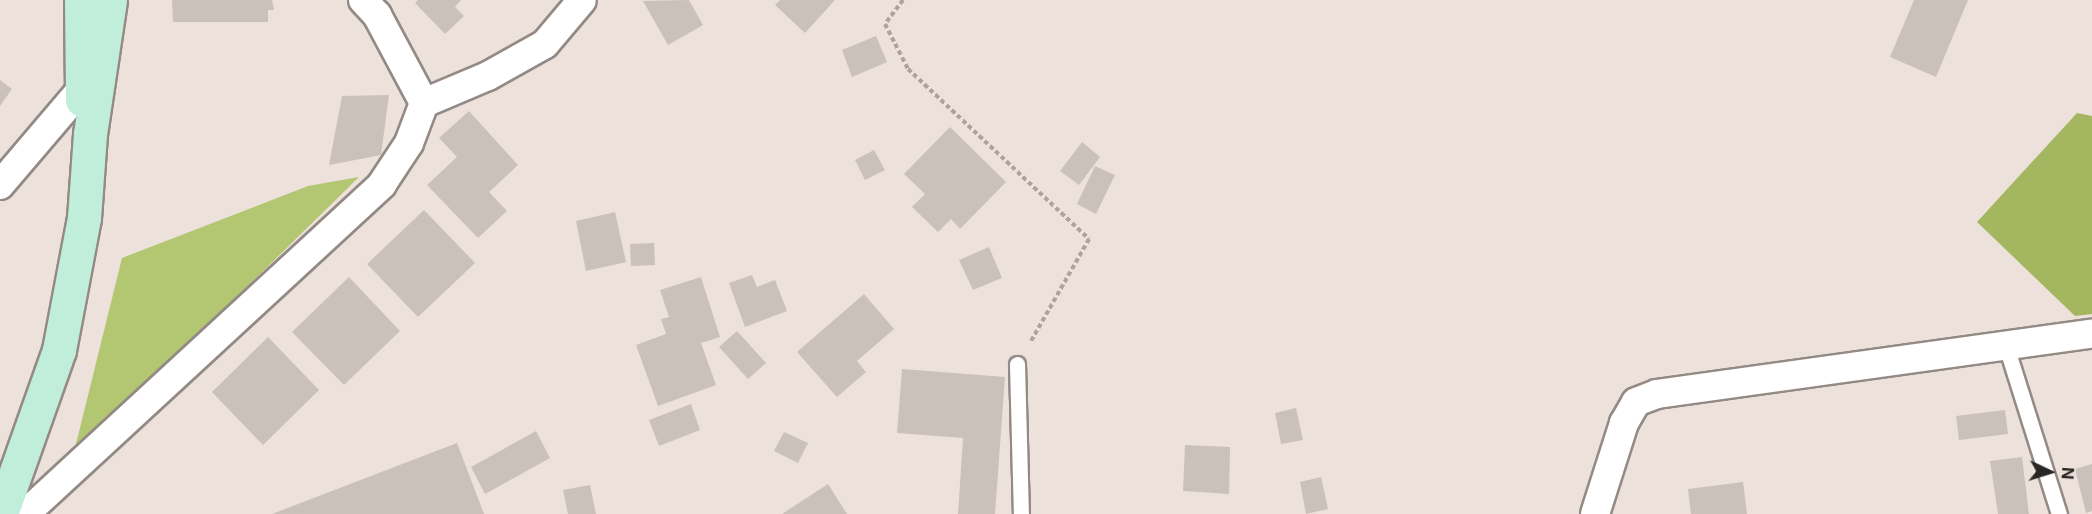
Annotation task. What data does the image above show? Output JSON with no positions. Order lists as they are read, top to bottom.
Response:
{
  "north": "right"
}
